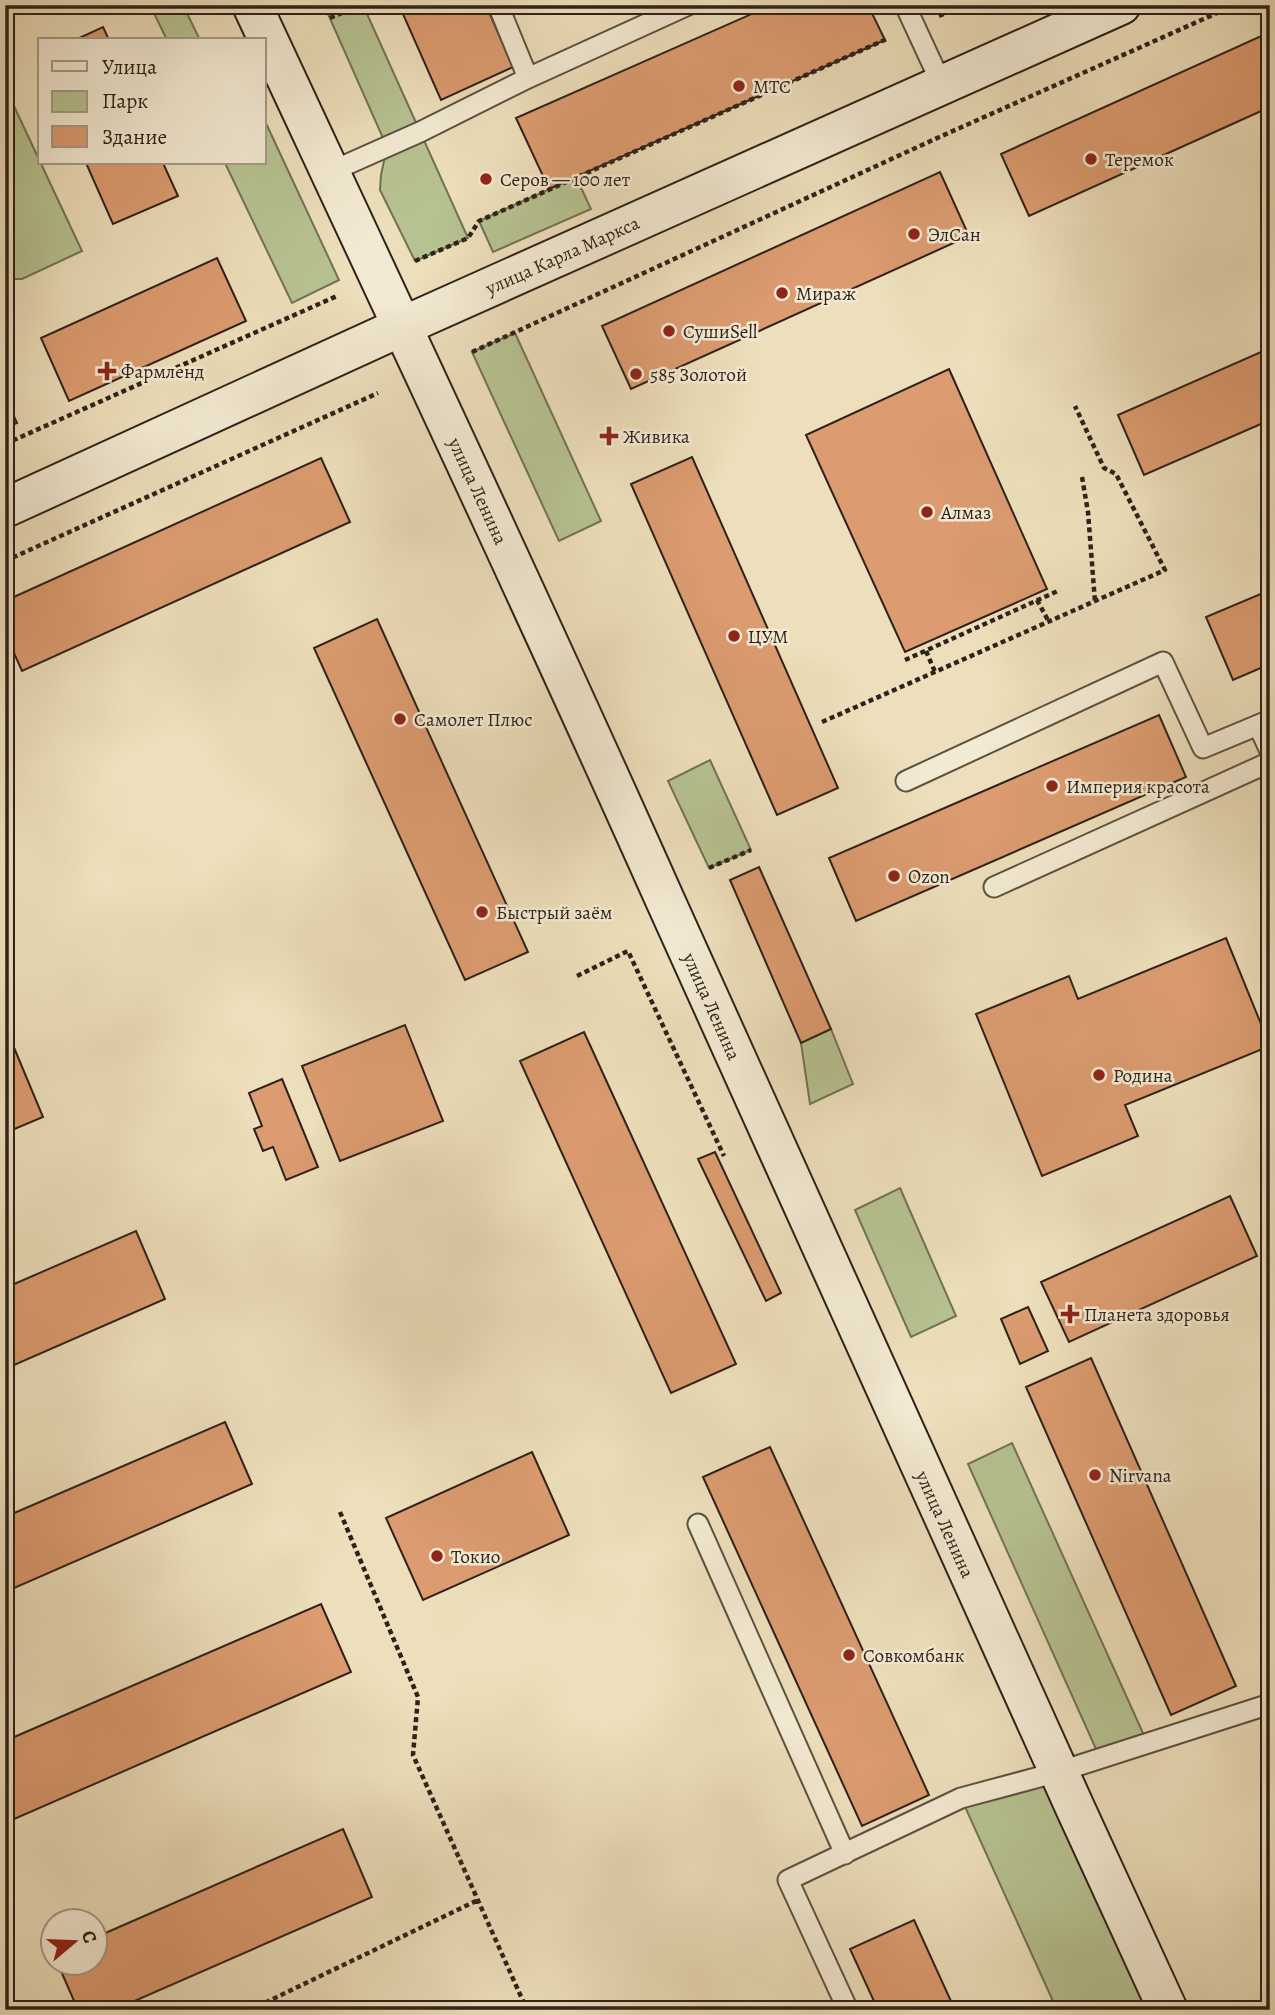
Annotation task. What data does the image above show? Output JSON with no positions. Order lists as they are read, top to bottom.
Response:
{
  "streets": {
    "main road": ["улица Карла Маркса", "улица Ленина"]
  },
  "crossings": [
    ["улица Карла Маркса", "улица Ленина"]
  ],
  "places": {
    "other": [
      "МТС",
      "Теремок",
      "Серов — 100 лет",
      "ЭлСан",
      "Мираж",
      "СушиSell",
      "585 Золотой",
      "Алмаз",
      "ЦУМ",
      "Самолет Плюс",
      "Империя красота",
      "Ozon",
      "Быстрый заём",
      "Родина",
      "Nirvana",
      "Токио",
      "Совкомбанк"
    ],
    "health": ["Фармленд", "Живика", "Планета здоровья"]
  },
  "legend": ["Улица", "Парк", "Здание"],
  "north": "right"
}
